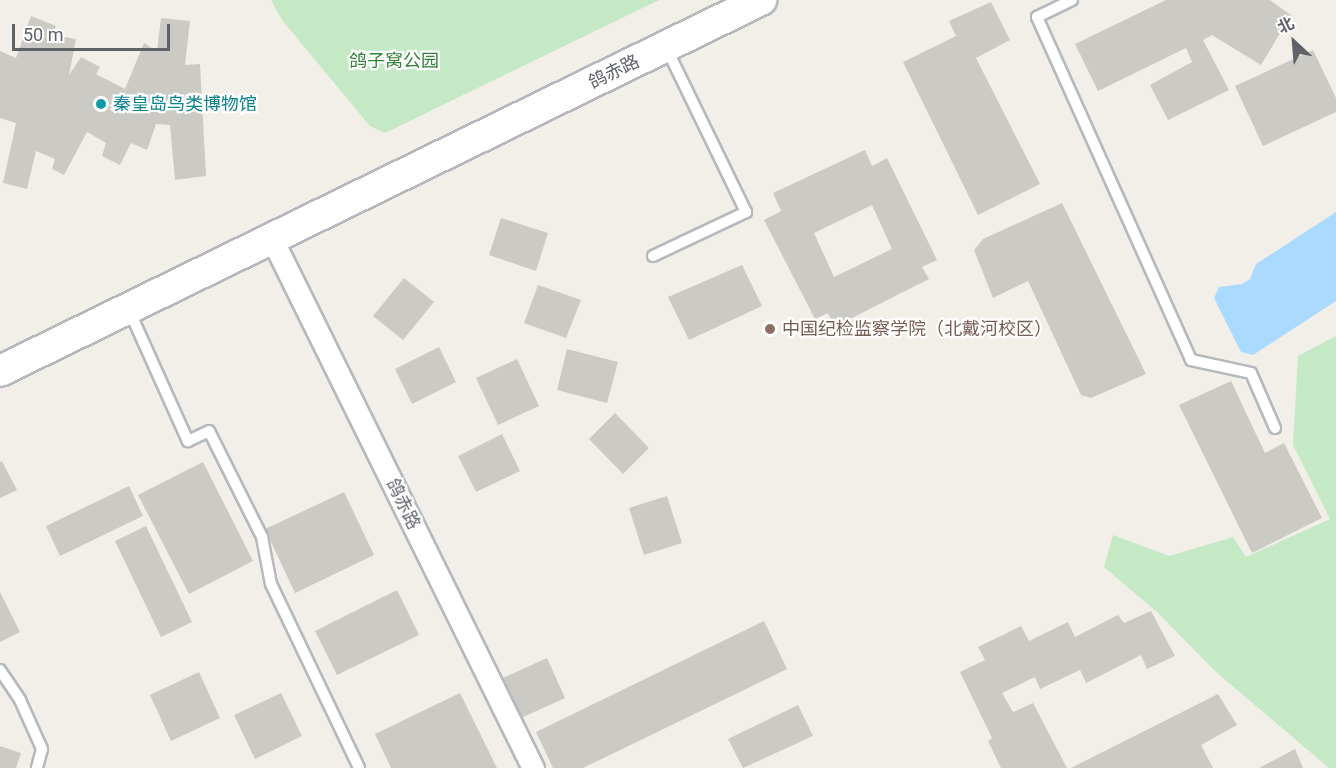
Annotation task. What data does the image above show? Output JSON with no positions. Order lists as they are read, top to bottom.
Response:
{
  "streets": {
    "main road": ["鸽赤路"]
  },
  "parks": ["鸽子窝公园"],
  "places": ["秦皇岛鸟类博物馆", "中国纪检监察学院（北戴河校区）"],
  "scale_bar": "50 m",
  "north": "top left"
}
